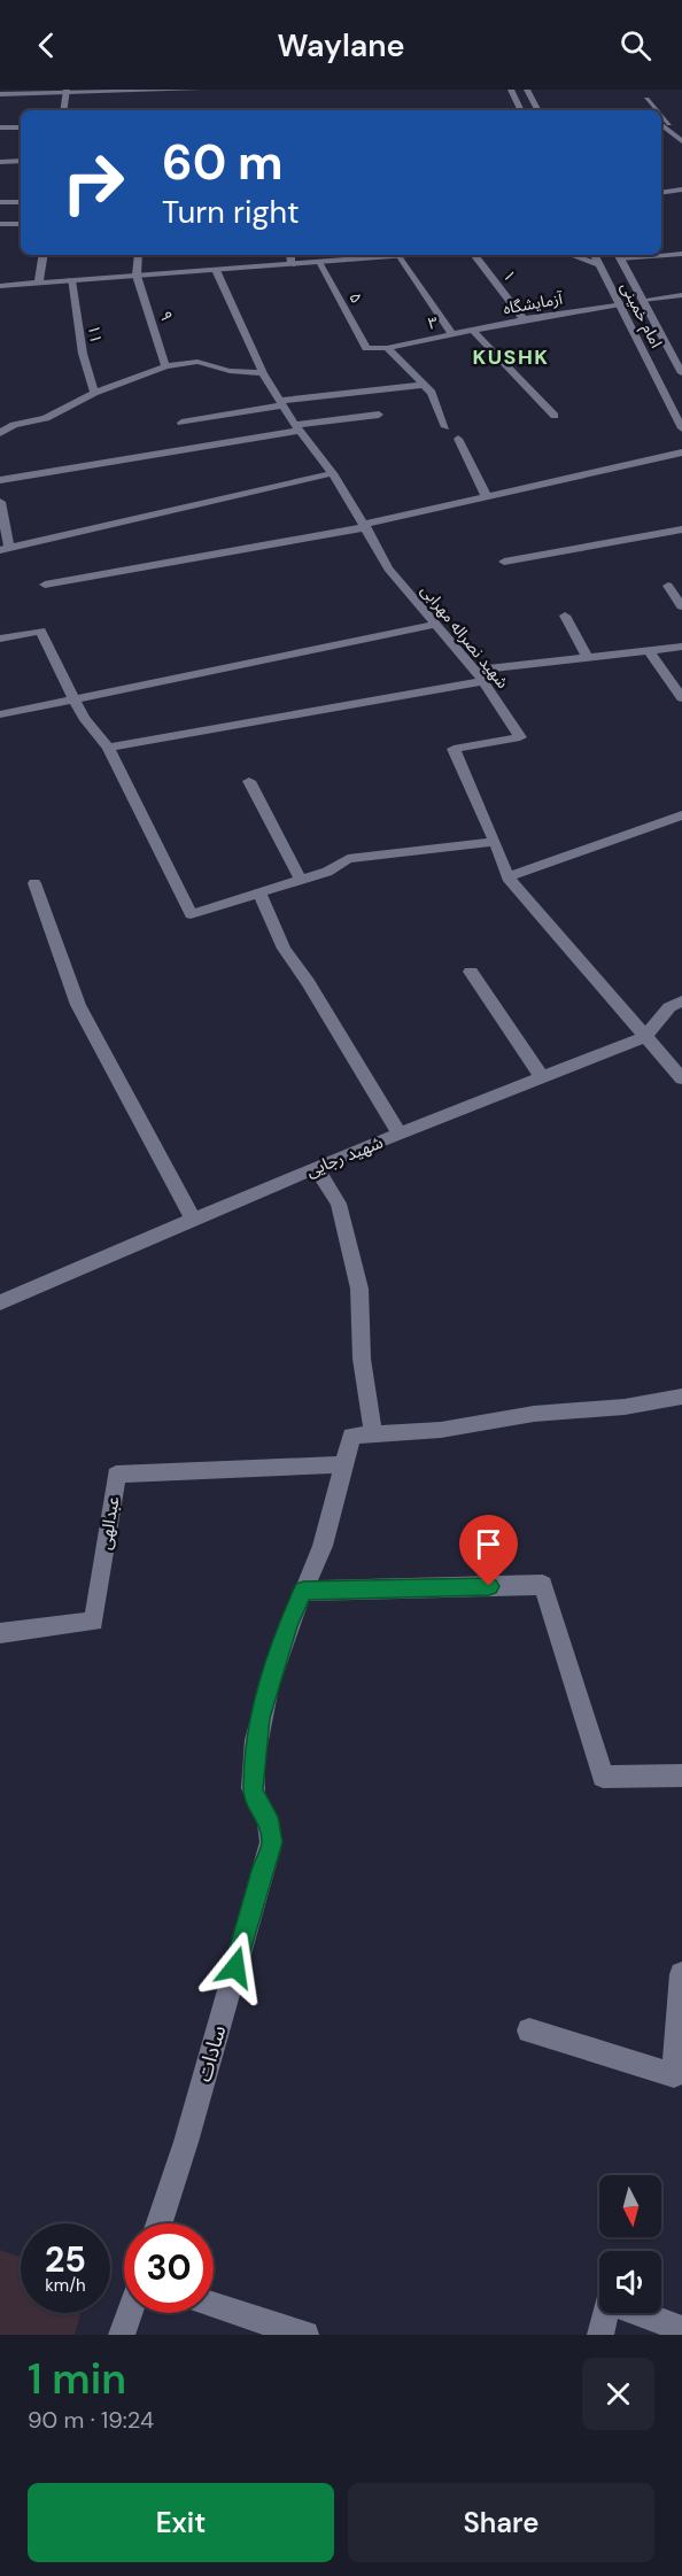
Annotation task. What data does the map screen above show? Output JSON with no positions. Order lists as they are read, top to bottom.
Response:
{
  "streets": {
    "street": [
      "۱",
      "۵",
      "آزمایشگاه",
      "امام خمینی",
      "۹",
      "۳",
      "۱۱",
      "شهید نصراله مهرابی",
      "شهید رجایی",
      "عبدالهی",
      "سادات"
    ]
  },
  "crossings": [
    ["۱", "آزمایشگاه"],
    ["۵", "۳"],
    ["آزمایشگاه", "امام خمینی"],
    ["آزمایشگاه", "۳"],
    ["شهید نصراله مهرابی", "شهید رجایی"],
    ["عبدالهی", "سادات"]
  ],
  "districts": ["KUSHK"],
  "north": "bottom",
  "page": {
    "header": "Waylane",
    "turn": ["60 m", "Turn right"],
    "speed": "25 km/h",
    "limit": "30",
    "heading": ["1 min", "90 m · 19:24"],
    "buttons": ["Exit", "Share"]
  }
}
